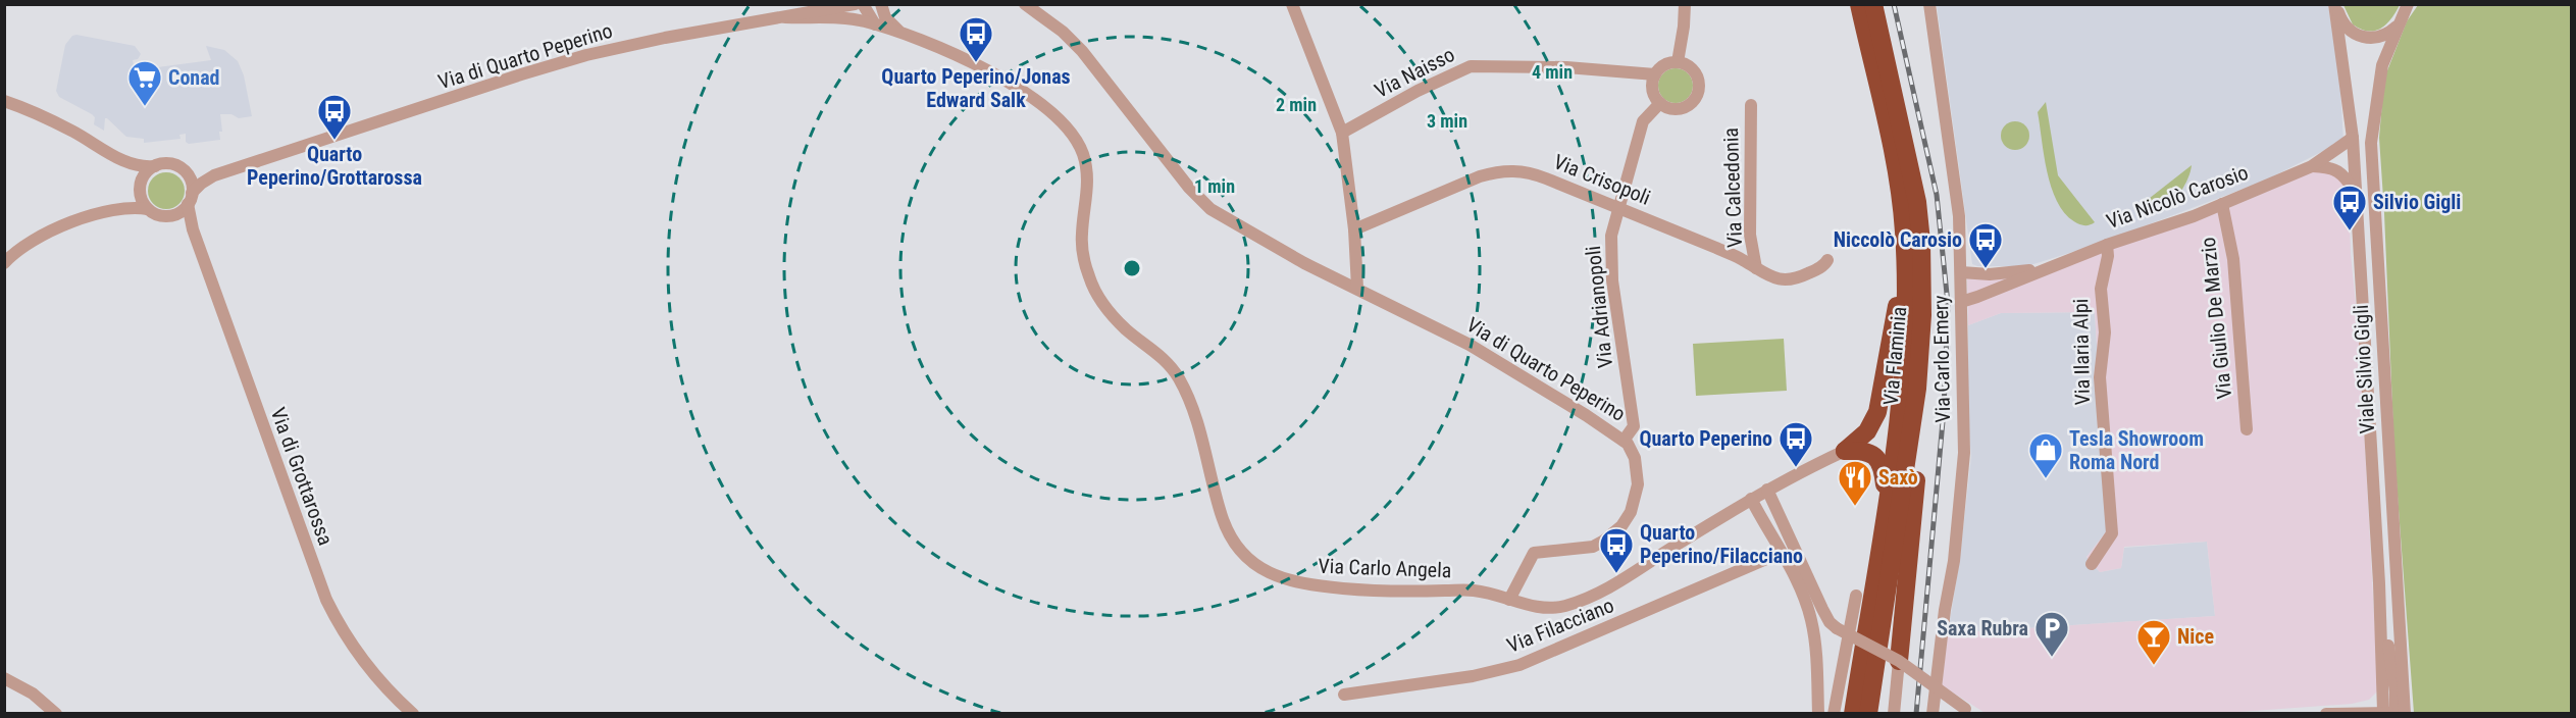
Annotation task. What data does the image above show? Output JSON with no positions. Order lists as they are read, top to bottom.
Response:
{
  "streets": {
    "highway": ["Via Flaminia"],
    "street": [
      "Via di Quarto Peperino",
      "Via Naisso",
      "Via Crisopoli",
      "Via Calcedonia",
      "Via Nicolò Carosio",
      "Via Adrianopoli",
      "Via Giulio De Marzio",
      "Via Ilaria Alpi",
      "Via Carlo Emery",
      "Viale Silvio Gigli",
      "Via di Grottarossa",
      "Via Carlo Angela",
      "Via Filacciano"
    ]
  },
  "crossings": [
    ["Via di Quarto Peperino", "Via Adrianopoli"],
    ["Via di Quarto Peperino", "Via di Grottarossa"],
    ["Via di Quarto Peperino", "Via Carlo Angela"],
    ["Via Naisso", "Via Adrianopoli"],
    ["Via Crisopoli", "Via Calcedonia"],
    ["Via Crisopoli", "Via Adrianopoli"],
    ["Via Nicolò Carosio", "Via Giulio De Marzio"],
    ["Via Nicolò Carosio", "Via Ilaria Alpi"],
    ["Via Nicolò Carosio", "Via Carlo Emery"],
    ["Via Nicolò Carosio", "Viale Silvio Gigli"]
  ],
  "places": {
    "bus stop": [
      "Quarto Peperino/Jonas Edward Salk",
      "Quarto Peperino/Grottarossa",
      "Silvio Gigli",
      "Niccolò Carosio",
      "Quarto Peperino",
      "Quarto Peperino/Filacciano"
    ],
    "supermarket": ["Conad"],
    "shop": ["Tesla Showroom Roma Nord"],
    "restaurant": ["Saxò"],
    "parking": ["Saxa Rubra"],
    "bar": ["Nice"]
  },
  "rings": [
    "4 min",
    "2 min",
    "3 min",
    "1 min"
  ]
}
